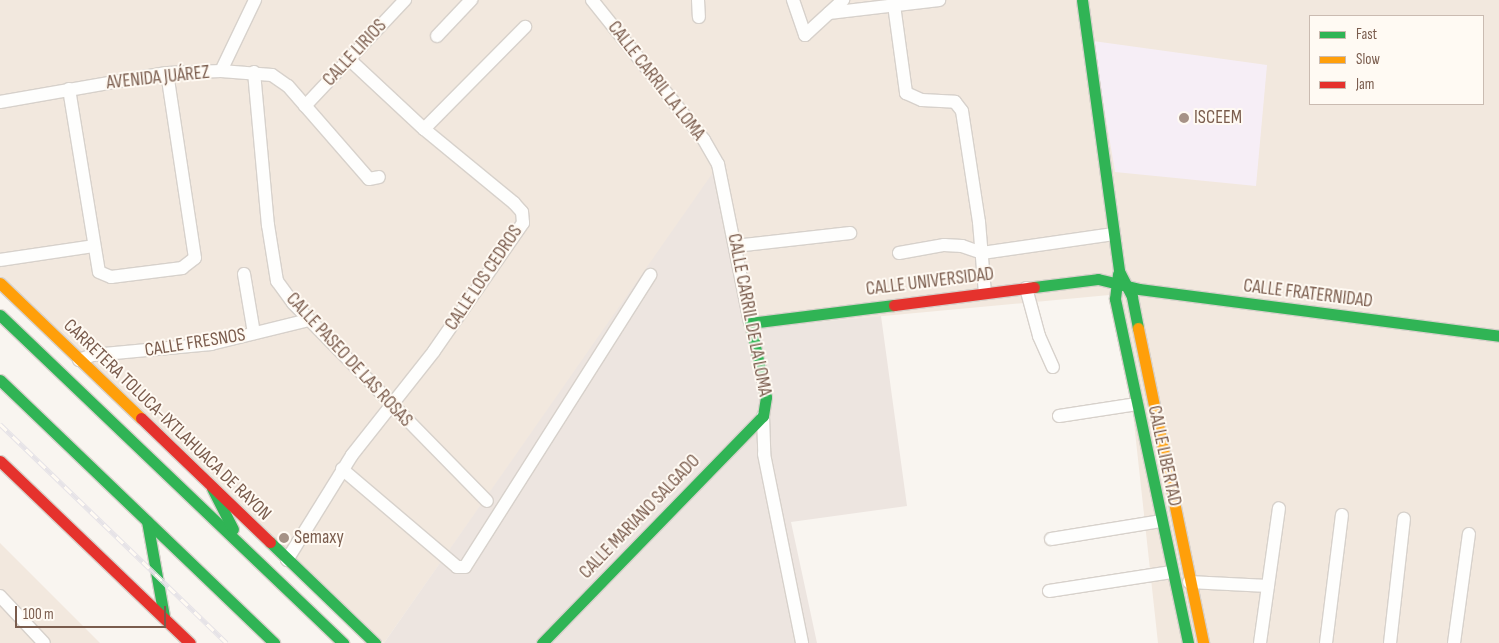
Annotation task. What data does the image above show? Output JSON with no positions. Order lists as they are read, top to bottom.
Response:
{
  "streets": {
    "main road": [
      "CALLE UNIVERSIDAD",
      "CALLE FRATERNIDAD",
      "CALLE CARRIL DE LA LOMA",
      "CARRETERA TOLUCA-IXTLAHUACA DE RAYON",
      "CALLE LIBERTAD",
      "CALLE MARIANO SALGADO"
    ],
    "street": [
      "CALLE LIRIOS",
      "AVENIDA JUÁREZ",
      "CALLE CARRIL LA LOMA",
      "CALLE LOS CEDROS",
      "CALLE FRESNOS",
      "CALLE PASEO DE LAS ROSAS"
    ]
  },
  "crossings": [
    ["CALLE LIRIOS", "AVENIDA JUÁREZ"],
    ["CALLE LIRIOS", "CALLE LOS CEDROS"],
    ["AVENIDA JUÁREZ", "CALLE PASEO DE LAS ROSAS"],
    ["CALLE CARRIL LA LOMA", "CALLE CARRIL DE LA LOMA"],
    ["CALLE LOS CEDROS", "CALLE PASEO DE LAS ROSAS"],
    ["CALLE LOS CEDROS", "CARRETERA TOLUCA-IXTLAHUACA DE RAYON"],
    ["CALLE UNIVERSIDAD", "CALLE FRATERNIDAD"],
    ["CALLE UNIVERSIDAD", "CALLE CARRIL DE LA LOMA"],
    ["CALLE UNIVERSIDAD", "CALLE LIBERTAD"],
    ["CALLE FRATERNIDAD", "CALLE LIBERTAD"],
    ["CALLE CARRIL DE LA LOMA", "CALLE MARIANO SALGADO"],
    ["CALLE FRESNOS", "CALLE PASEO DE LAS ROSAS"],
    ["CALLE FRESNOS", "CARRETERA TOLUCA-IXTLAHUACA DE RAYON"]
  ],
  "places": ["ISCEEM", "Semaxy"],
  "legend": ["Fast", "Slow", "Jam"],
  "scale_bar": "100 m"
}
